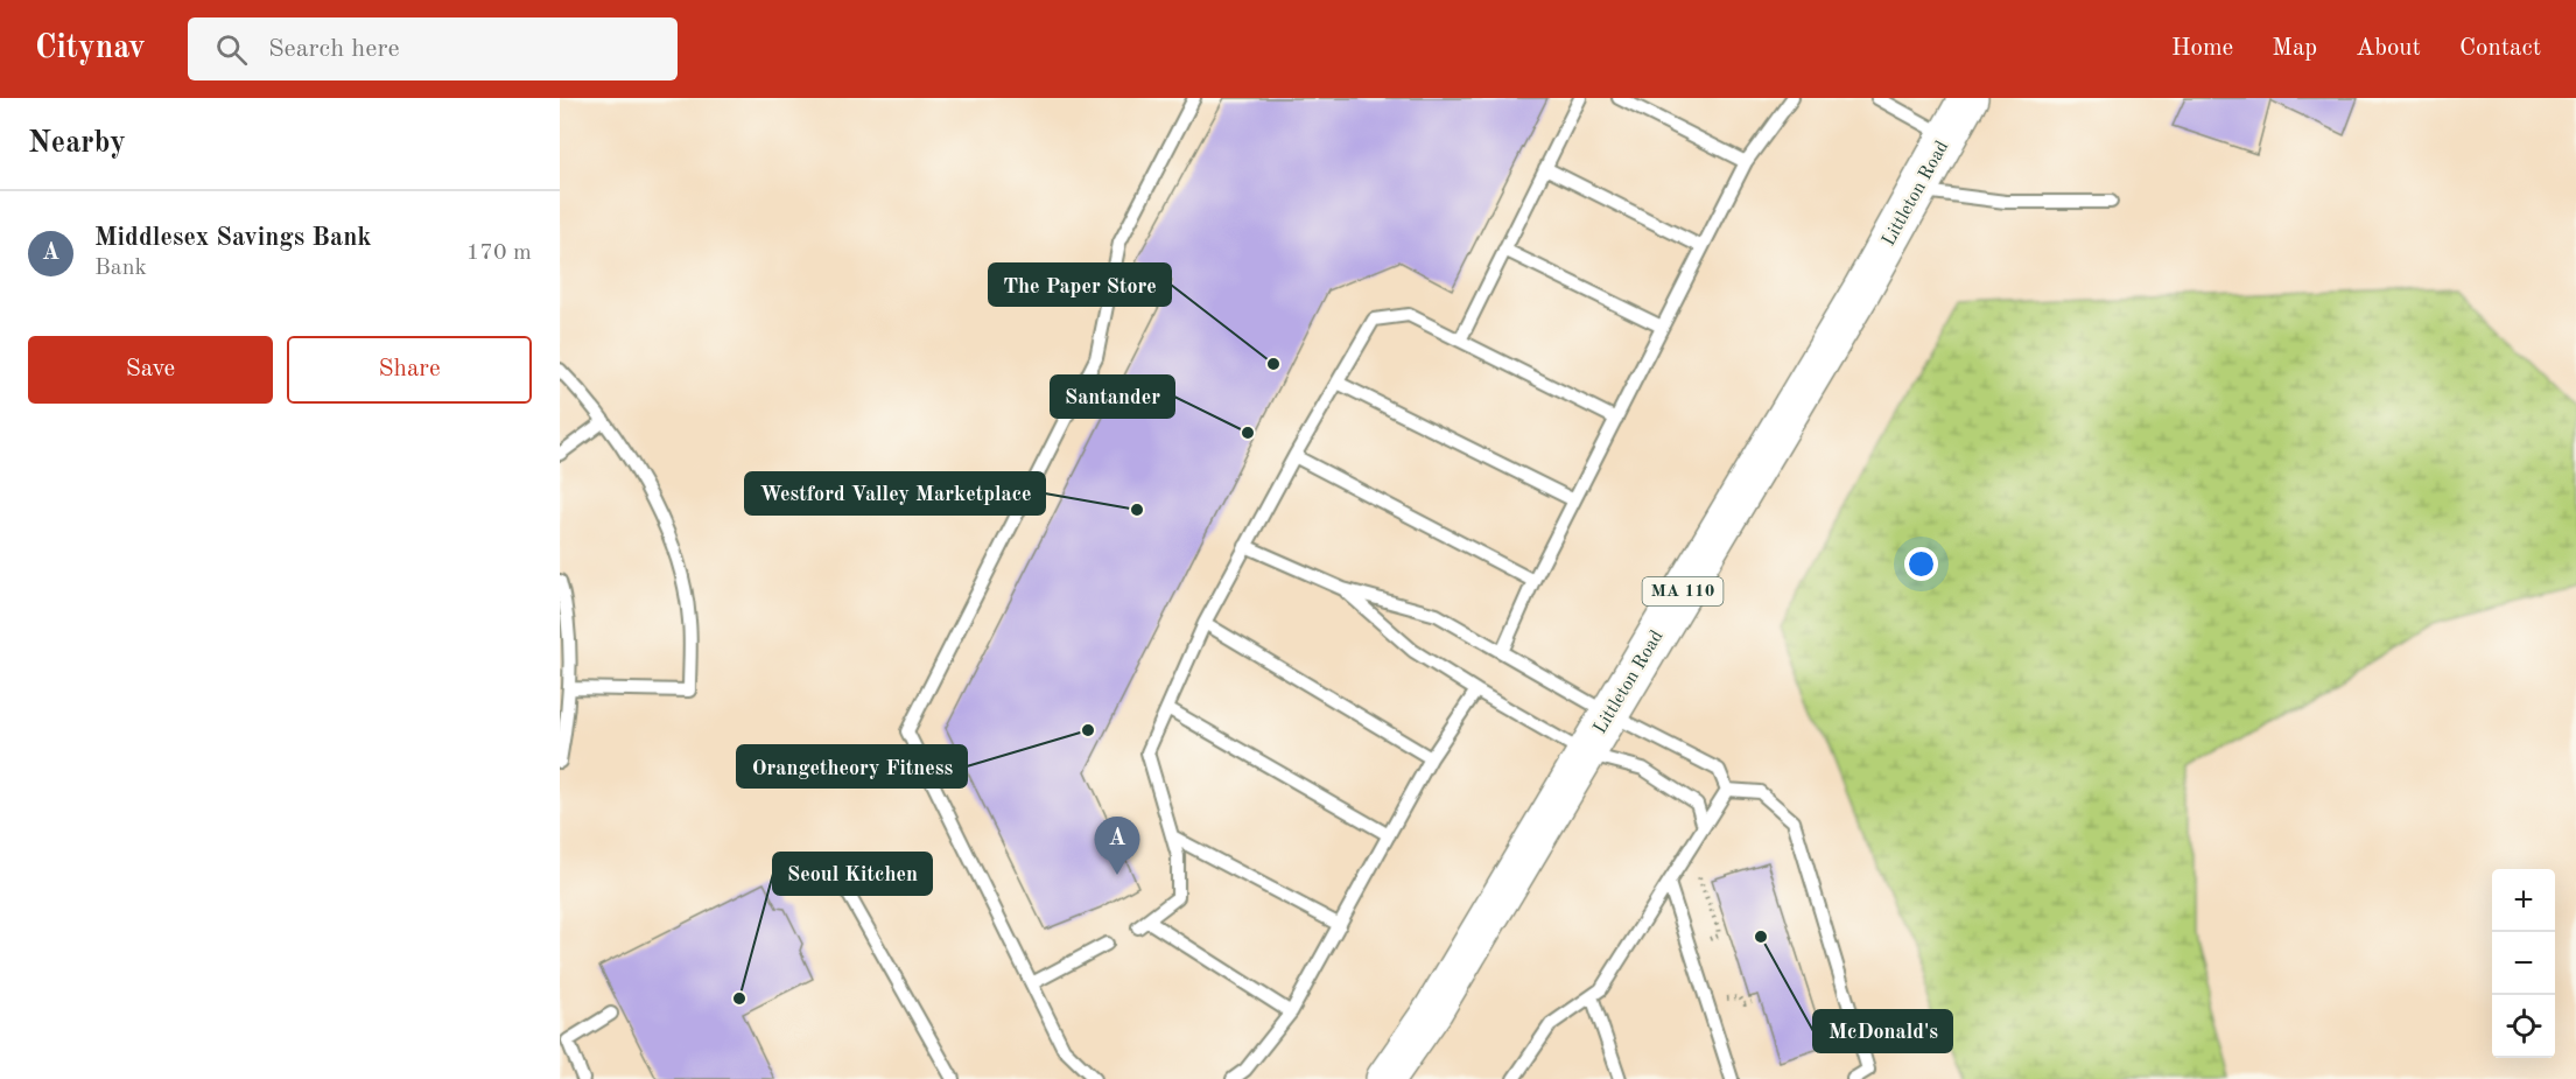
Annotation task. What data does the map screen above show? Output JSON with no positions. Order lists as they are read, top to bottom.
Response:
{
  "streets": {
    "main road": ["Littleton Road", "MA 110"]
  },
  "places": [
    "The Paper Store",
    "Santander",
    "Westford Valley Marketplace",
    "Orangetheory Fitness",
    "McDonald's",
    "Seoul Kitchen"
  ],
  "page": {
    "header": "Citynav",
    "search": "Search here",
    "nav": [
      "Home",
      "Map",
      "About",
      "Contact"
    ],
    "heading": "Nearby",
    "list": [
      {
        "mark": "A",
        "name": "Middlesex Savings Bank",
        "note": "Bank",
        "value": "170 m"
      }
    ],
    "buttons": ["Save", "Share"],
    "pins": "A",
    "map_buttons": ["+", "−"]
  }
}
